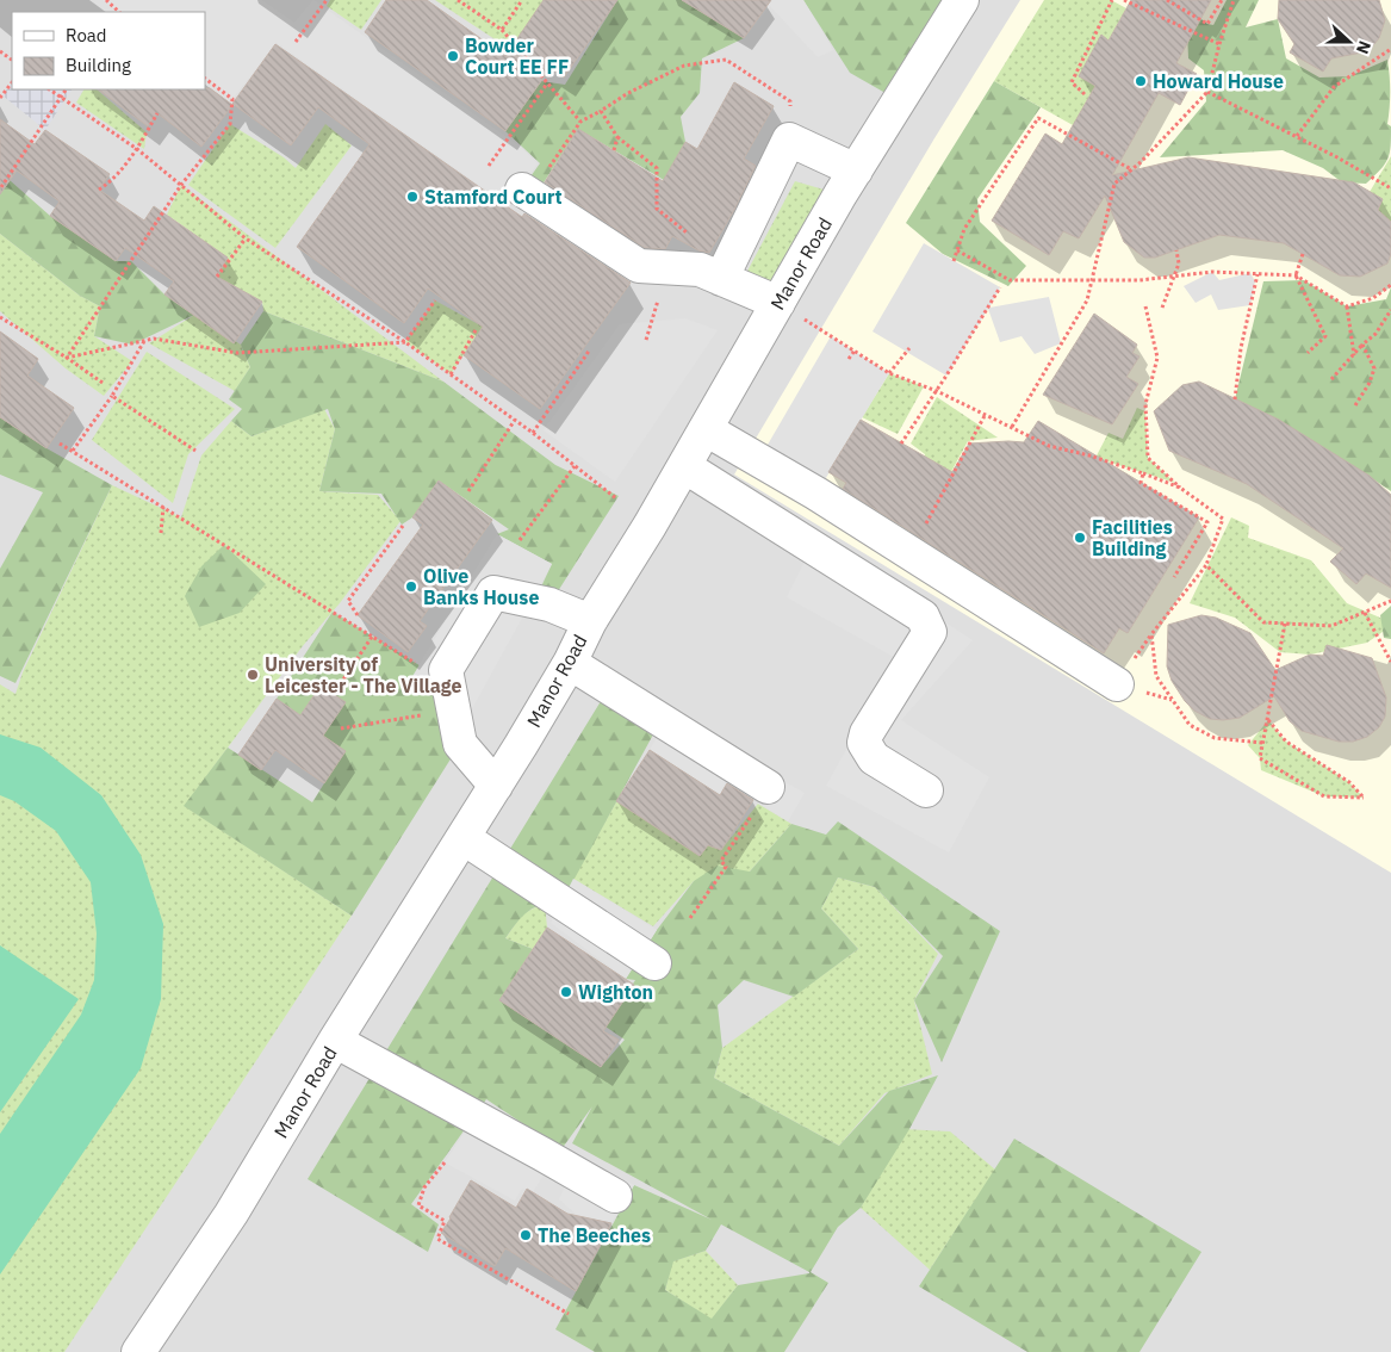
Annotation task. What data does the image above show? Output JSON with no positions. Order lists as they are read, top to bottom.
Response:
{
  "streets": {
    "street": ["Manor Road"]
  },
  "places": [
    "Bowder Court EE FF",
    "Howard House",
    "Stamford Court",
    "Facilities Building",
    "Olive Banks House",
    "University of Leicester - The Village",
    "Wighton",
    "The Beeches"
  ],
  "legend": ["Road", "Building"],
  "north": "right"
}
